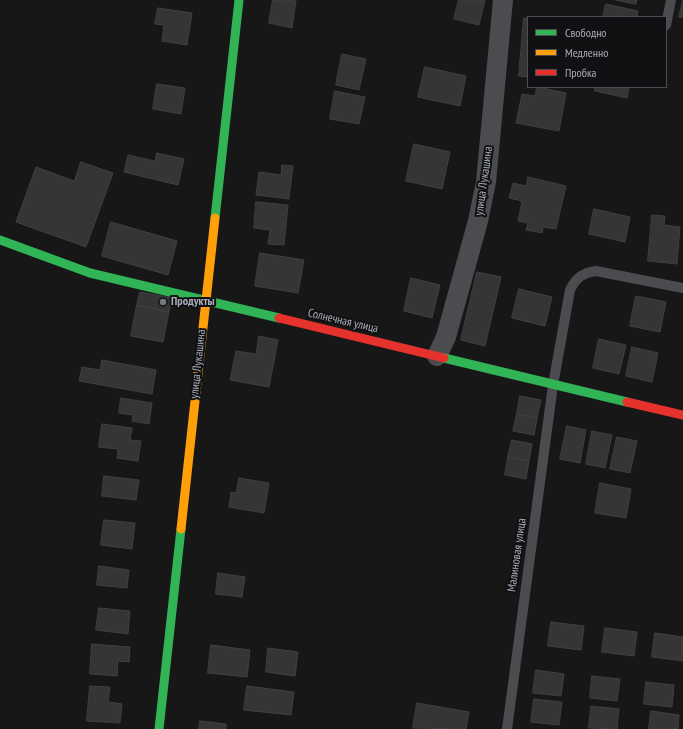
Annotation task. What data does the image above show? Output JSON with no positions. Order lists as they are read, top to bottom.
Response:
{
  "streets": {
    "street": ["улица Лукашина", "Солнечная улица"],
    "lane": ["Малиновая улица"]
  },
  "crossings": [
    ["улица Лукашина", "Солнечная улица"],
    ["Солнечная улица", "Малиновая улица"]
  ],
  "places": ["Продукты"],
  "legend": ["Свободно", "Медленно", "Пробка"]
}
